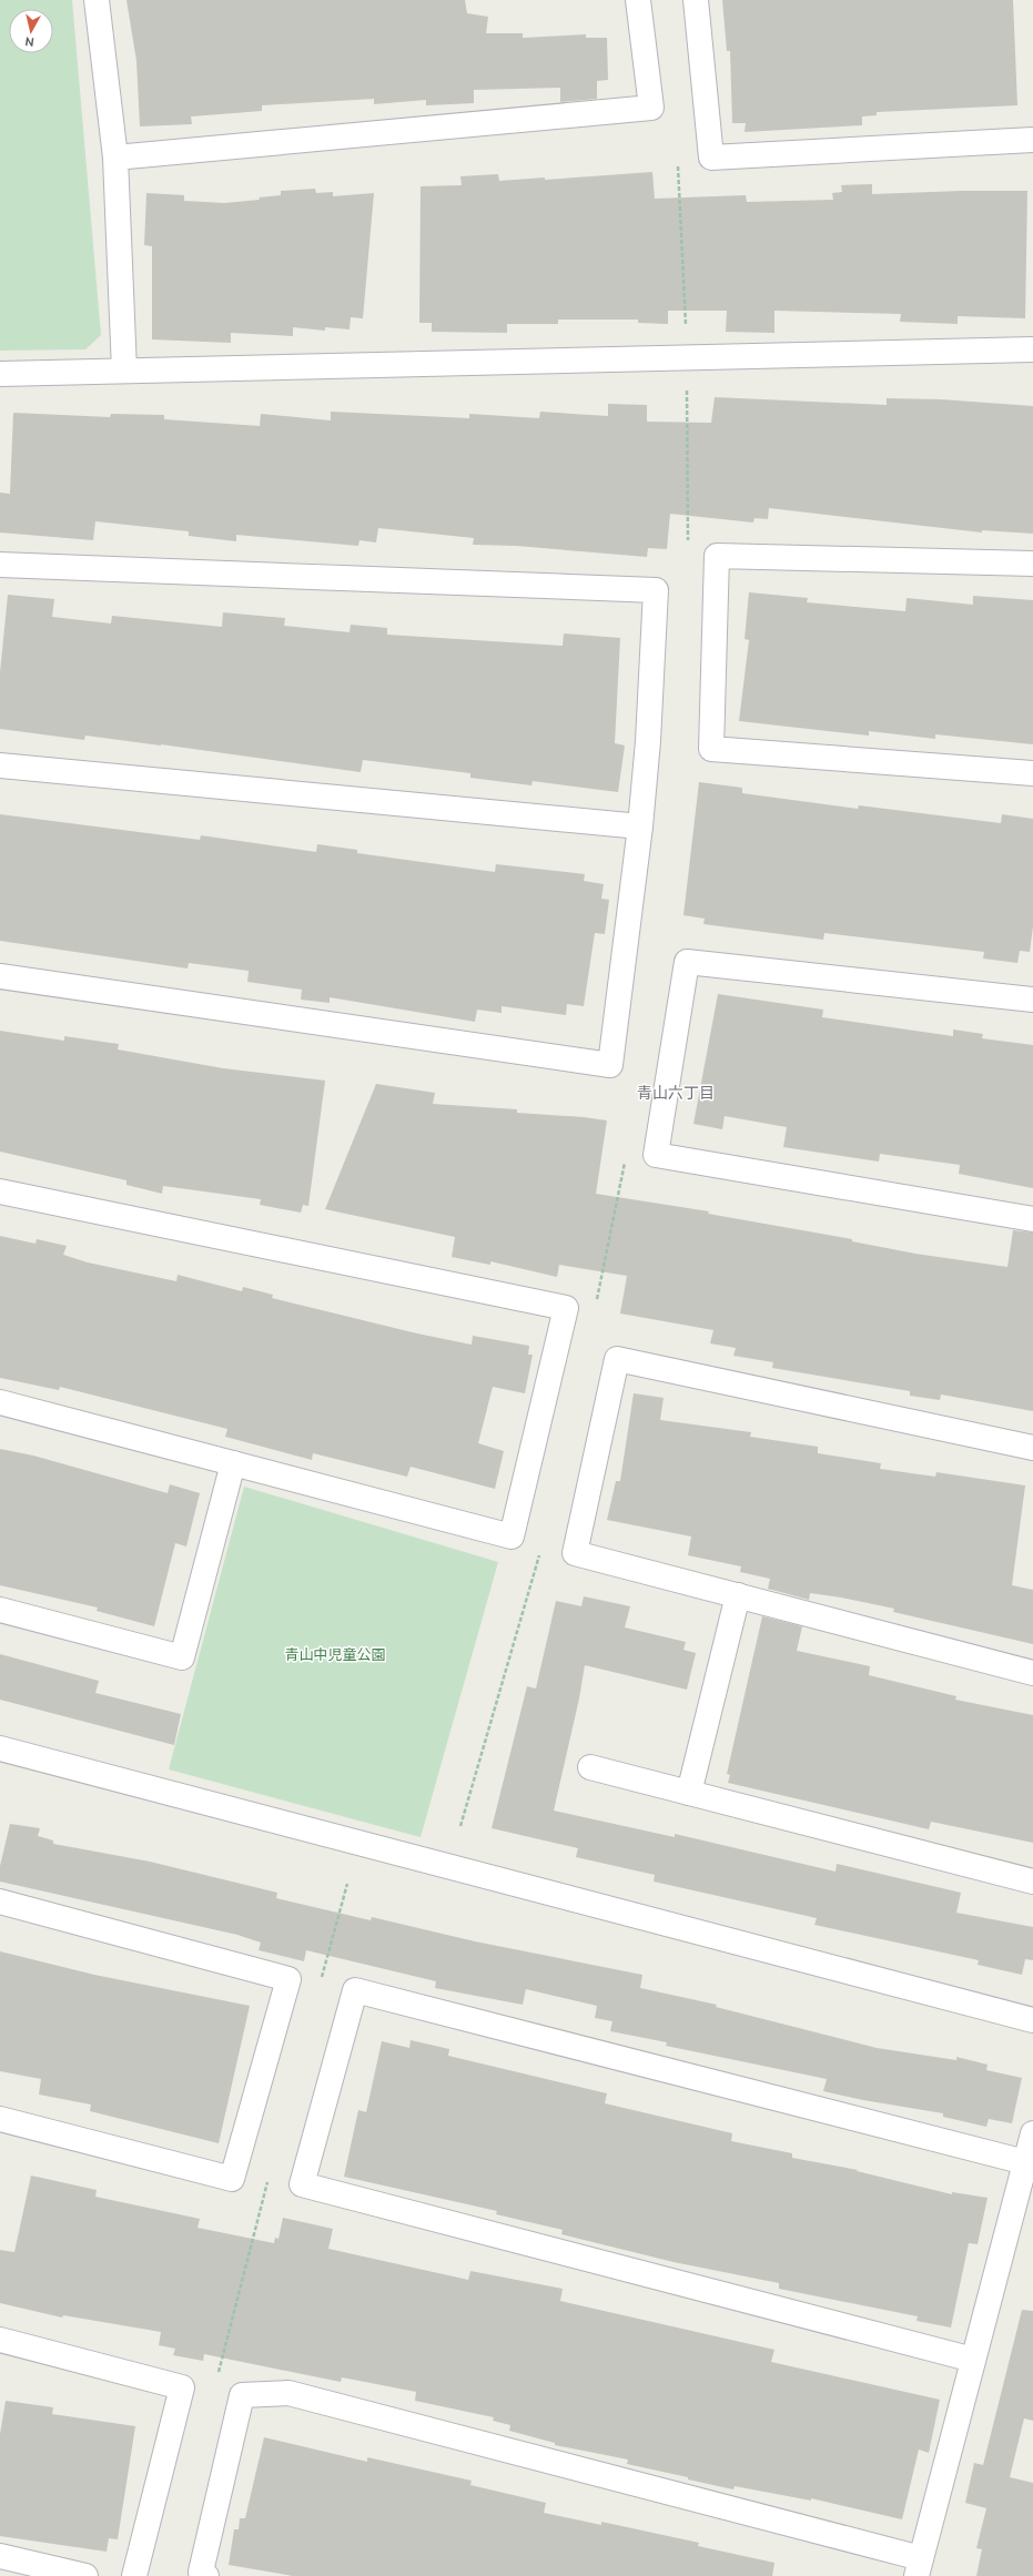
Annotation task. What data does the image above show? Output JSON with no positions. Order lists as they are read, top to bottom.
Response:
{
  "districts": ["青山六丁目"],
  "parks": ["青山中児童公園"],
  "north": "bottom"
}
